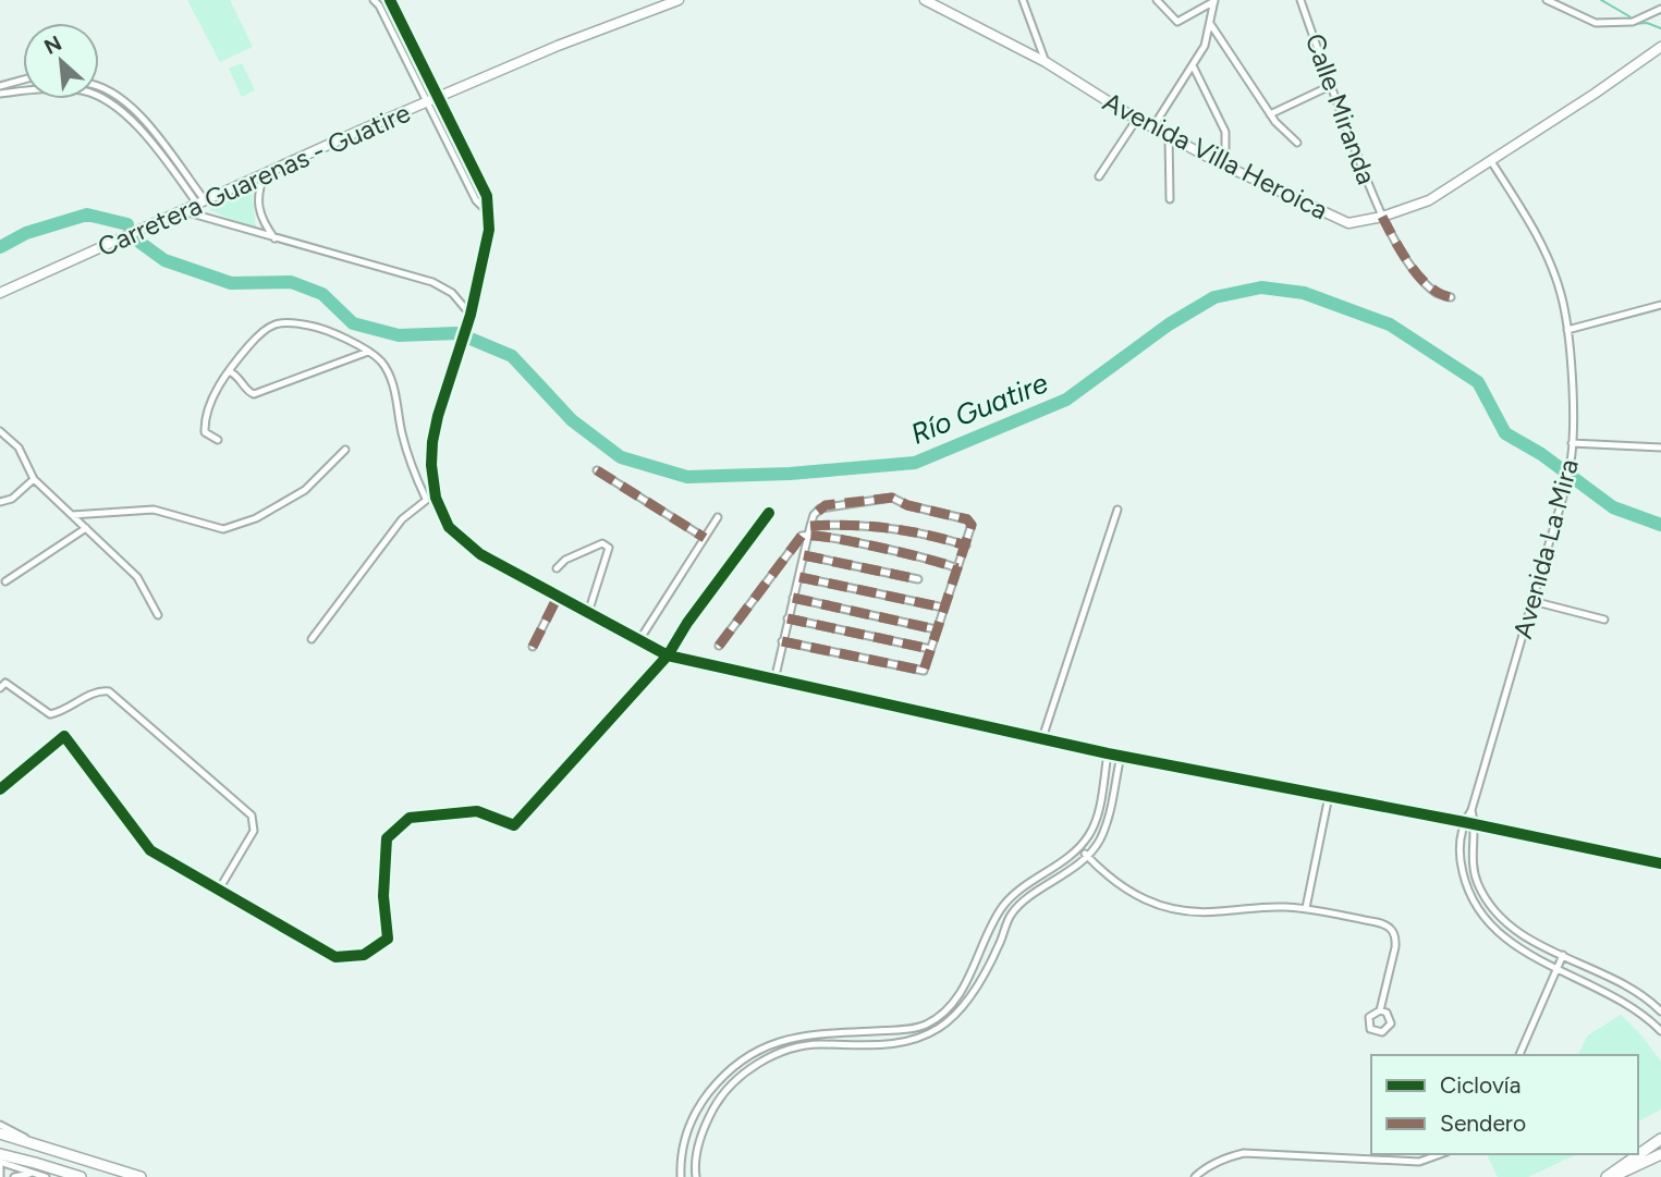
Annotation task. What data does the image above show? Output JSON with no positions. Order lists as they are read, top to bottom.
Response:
{
  "streets": {
    "main road": ["Avenida Villa Heroica", "Carretera Guarenas - Guatire"],
    "street": ["Calle Miranda", "Avenida La Mira"]
  },
  "crossings": [
    ["Calle Miranda", "Avenida Villa Heroica"],
    ["Avenida Villa Heroica", "Avenida La Mira"]
  ],
  "water": ["Río Guatire"],
  "legend": ["Ciclovía", "Sendero"],
  "north": "top left"
}
